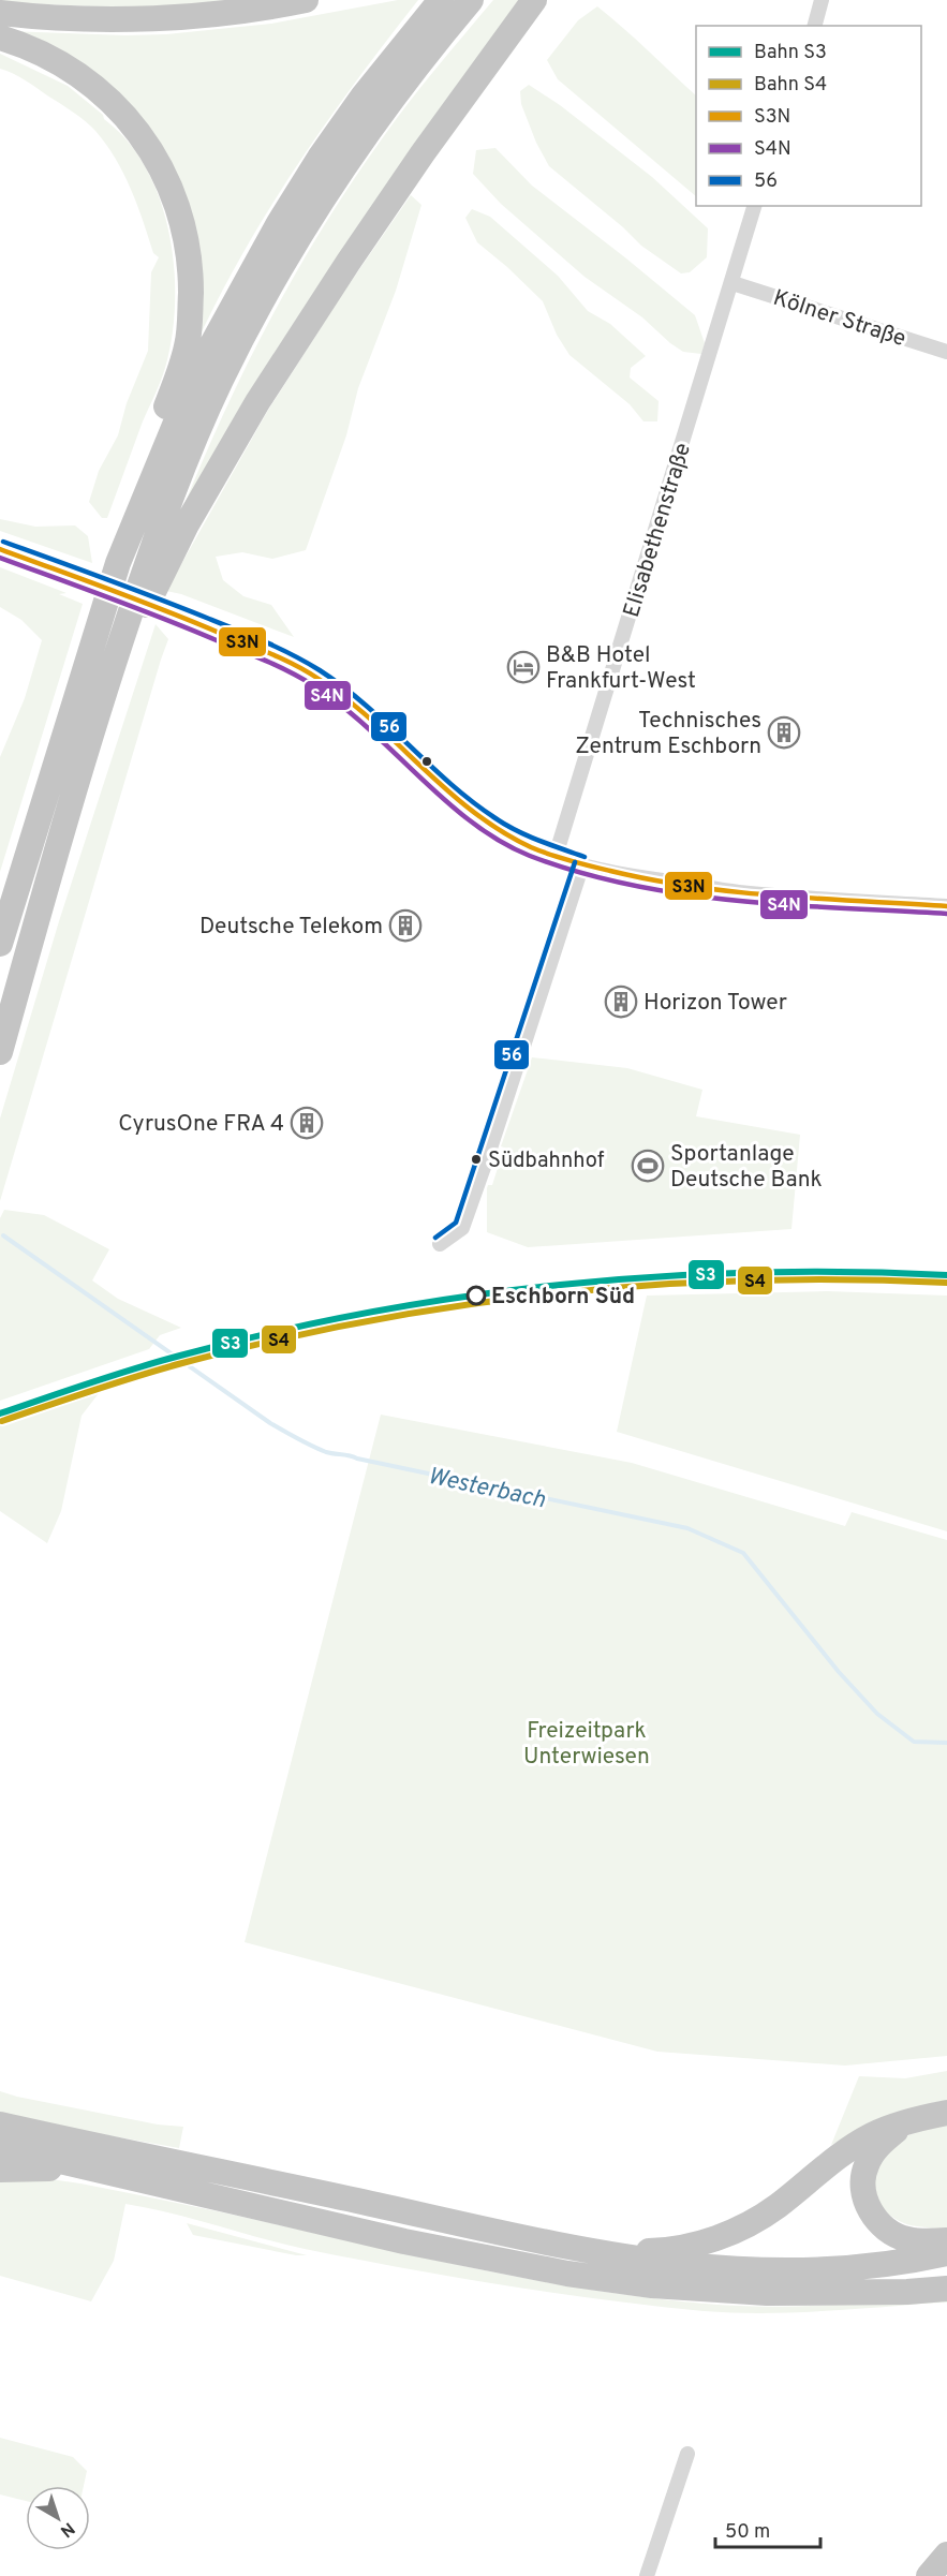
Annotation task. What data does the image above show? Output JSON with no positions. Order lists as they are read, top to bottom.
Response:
{
  "streets": {
    "street": ["Kölner Straße", "Elisabethenstraße"]
  },
  "crossings": [
    ["Kölner Straße", "Elisabethenstraße"]
  ],
  "water": ["Westerbach"],
  "parks": ["Freizeitpark Unterwiesen"],
  "places": {
    "hotel": ["B&B Hotel Frankfurt-West"],
    "building": [
      "Technisches Zentrum Eschborn",
      "Deutsche Telekom",
      "Horizon Tower",
      "CyrusOne FRA 4"
    ],
    "other": ["Südbahnhof", "Eschborn Süd"],
    "sports": ["Sportanlage Deutsche Bank"]
  },
  "lines": [
    "transit line 56",
    "transit line S3N",
    "transit line S4N",
    "rail line S3",
    "rail line S4"
  ],
  "legend": [
    "Bahn S3",
    "Bahn S4",
    "S3N",
    "S4N",
    "56"
  ],
  "scale_bar": "50 m",
  "north": "bottom right"
}
